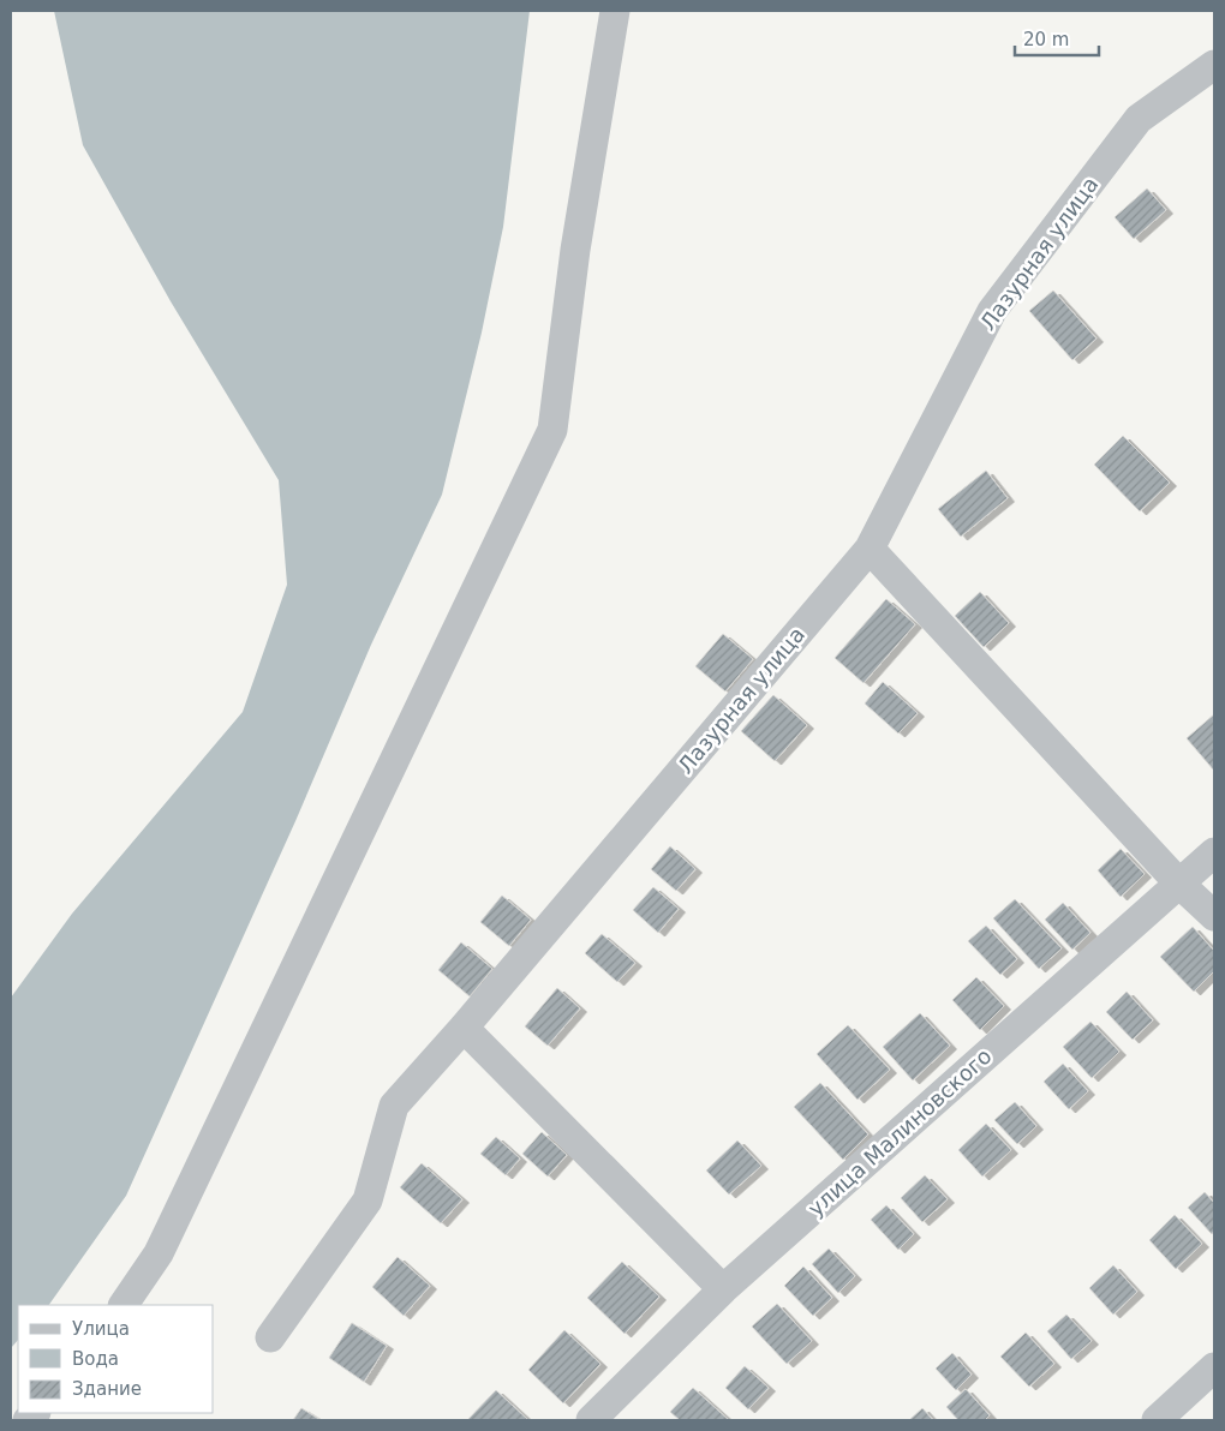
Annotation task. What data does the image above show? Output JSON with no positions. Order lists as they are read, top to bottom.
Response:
{
  "streets": {
    "street": ["Лазурная улица", "улица Малиновского"]
  },
  "legend": ["Улица", "Вода", "Здание"],
  "scale_bar": "20 m"
}
